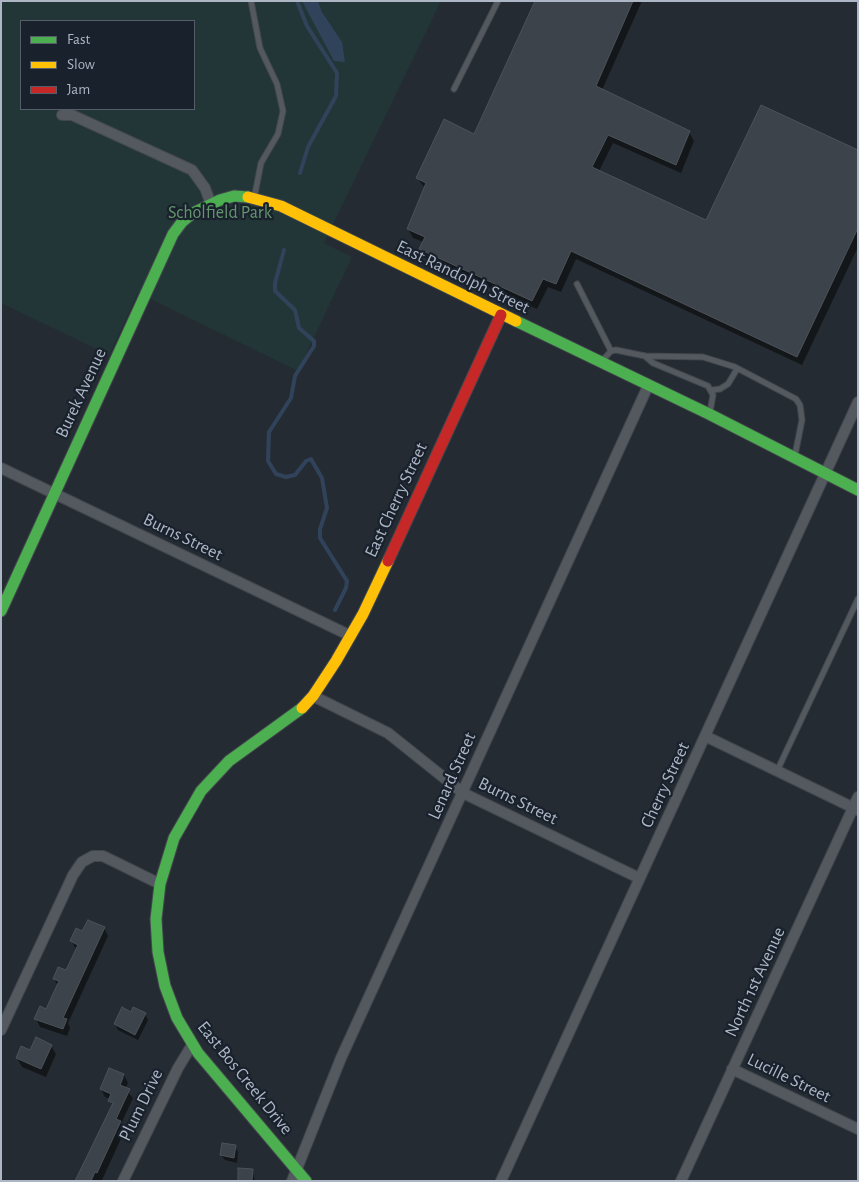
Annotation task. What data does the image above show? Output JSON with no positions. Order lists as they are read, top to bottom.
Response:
{
  "streets": {
    "street": [
      "East Randolph Street",
      "Burek Avenue",
      "East Cherry Street",
      "Burns Street",
      "Lenard Street",
      "Cherry Street",
      "North 1st Avenue",
      "East Bos Creek Drive",
      "Lucille Street",
      "Plum Drive"
    ]
  },
  "crossings": [
    ["East Randolph Street", "Burek Avenue"],
    ["East Randolph Street", "East Cherry Street"],
    ["East Randolph Street", "Lenard Street"],
    ["East Randolph Street", "Cherry Street"],
    ["Burek Avenue", "Burns Street"],
    ["East Cherry Street", "Burns Street"],
    ["East Cherry Street", "East Bos Creek Drive"],
    ["Burns Street", "Lenard Street"],
    ["Burns Street", "Cherry Street"],
    ["Burns Street", "East Bos Creek Drive"],
    ["Lenard Street", "East Bos Creek Drive"],
    ["North 1st Avenue", "Lucille Street"],
    ["East Bos Creek Drive", "Plum Drive"]
  ],
  "parks": ["Scholfield Park"],
  "legend": ["Fast", "Slow", "Jam"]
}
